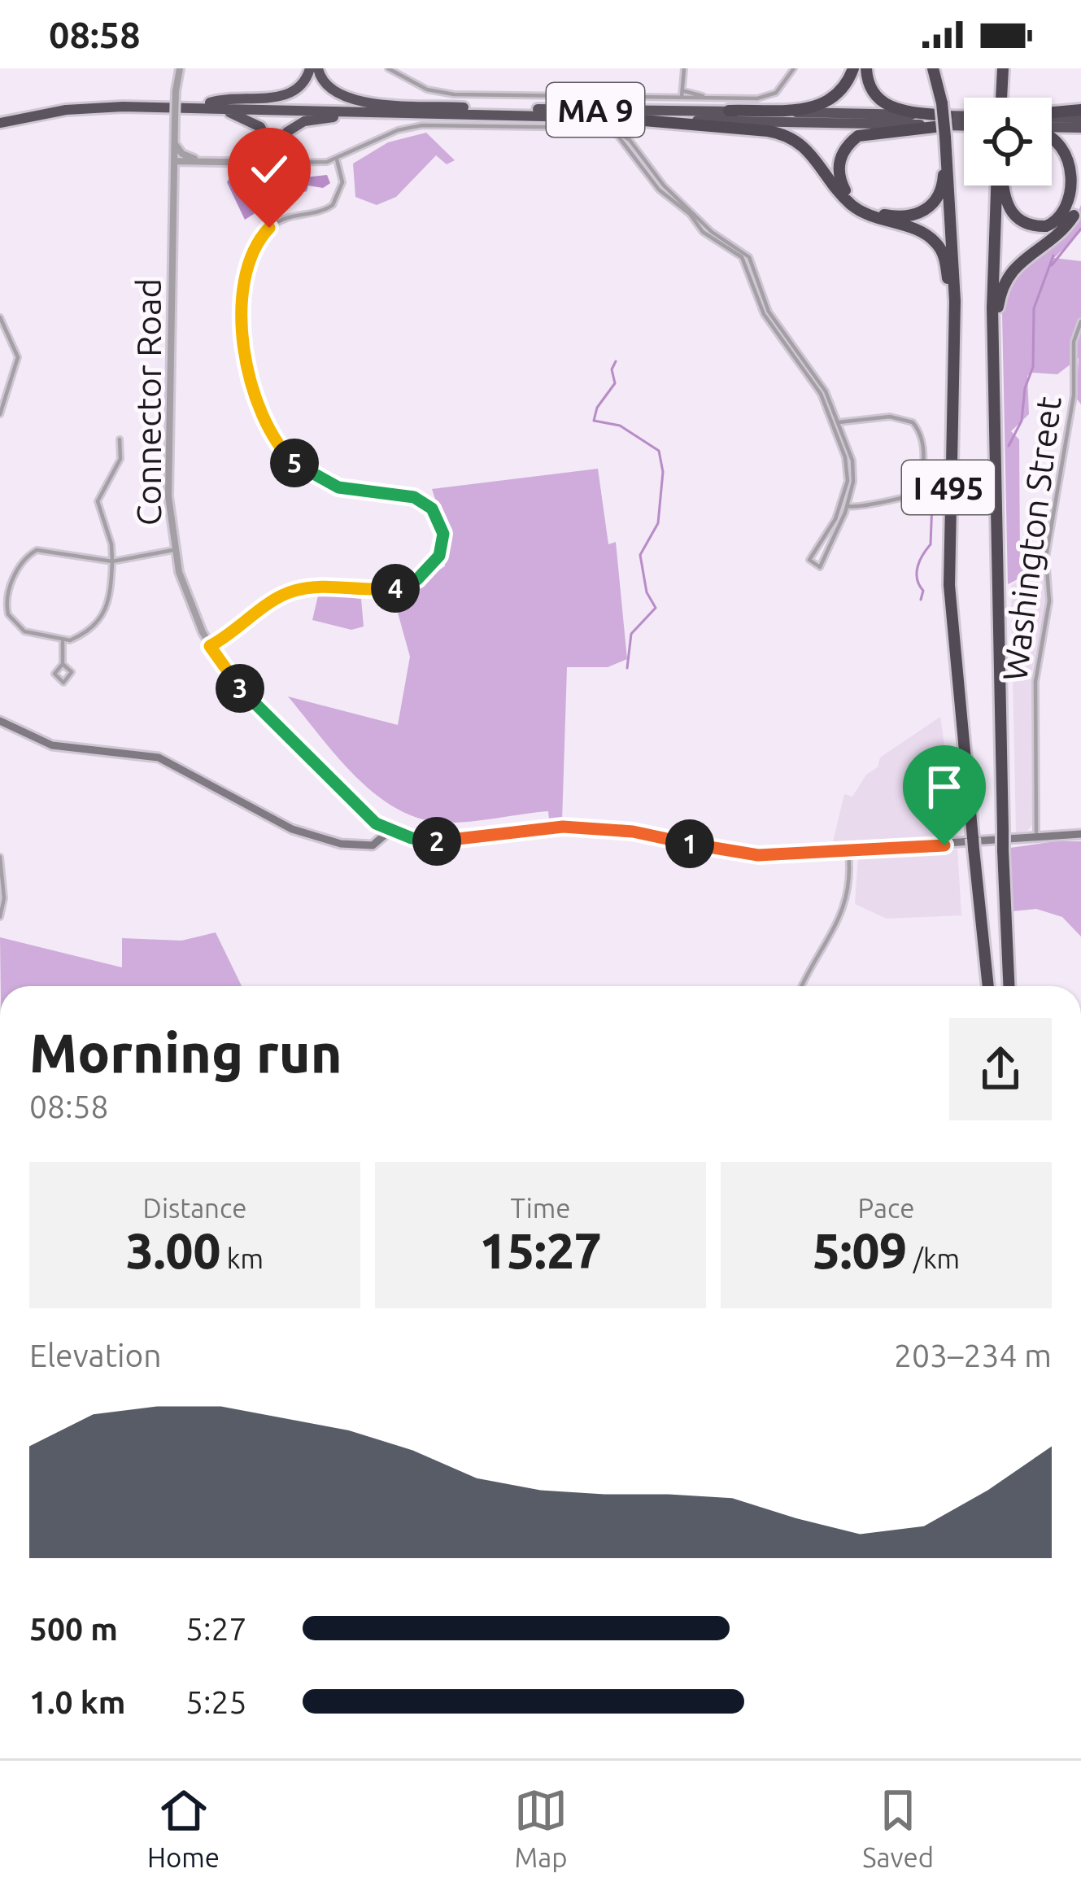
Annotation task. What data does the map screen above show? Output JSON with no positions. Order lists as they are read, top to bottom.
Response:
{
  "streets": {
    "highway": ["MA 9", "I 495"],
    "street": ["Connector Road", "Washington Street"]
  },
  "crossings": [
    ["MA 9", "I 495"]
  ],
  "page": {
    "status": "08:58",
    "pins": [
      "5",
      "4",
      "3",
      "2",
      "1"
    ],
    "heading": ["Morning run", "08:58"],
    "stats": [
      ["Distance", "3.00 km"],
      ["Time", "15:27"],
      ["Pace", "5:09 /km"]
    ],
    "chart": ["Elevation", "203–234 m"],
    "list": [
      {
        "name": "500 m",
        "note": "5:27"
      },
      {
        "name": "1.0 km",
        "note": "5:25"
      }
    ],
    "tabs": ["Home", "Map", "Saved"]
  }
}
